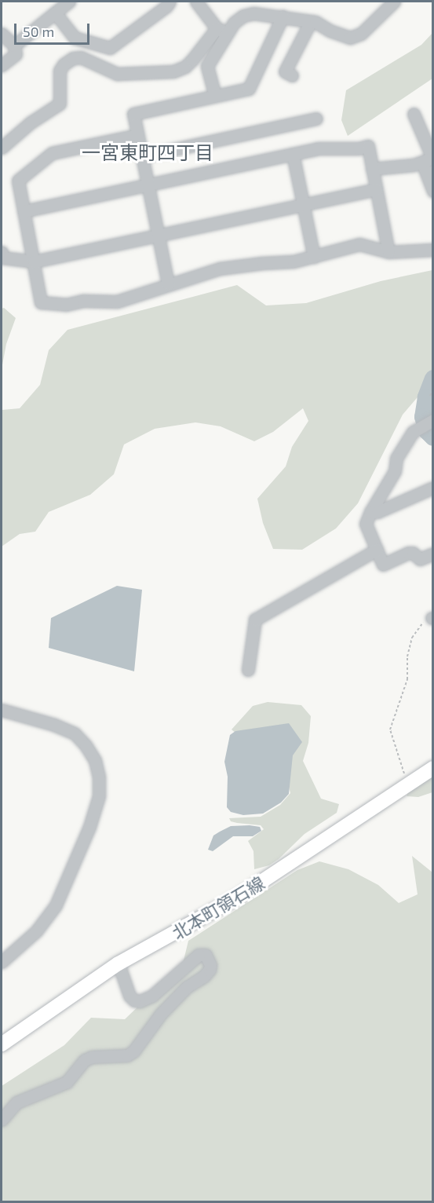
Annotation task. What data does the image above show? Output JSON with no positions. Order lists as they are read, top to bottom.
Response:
{
  "streets": {
    "main road": ["北本町領石線"]
  },
  "districts": ["一宮東町四丁目"],
  "scale_bar": "50 m"
}
